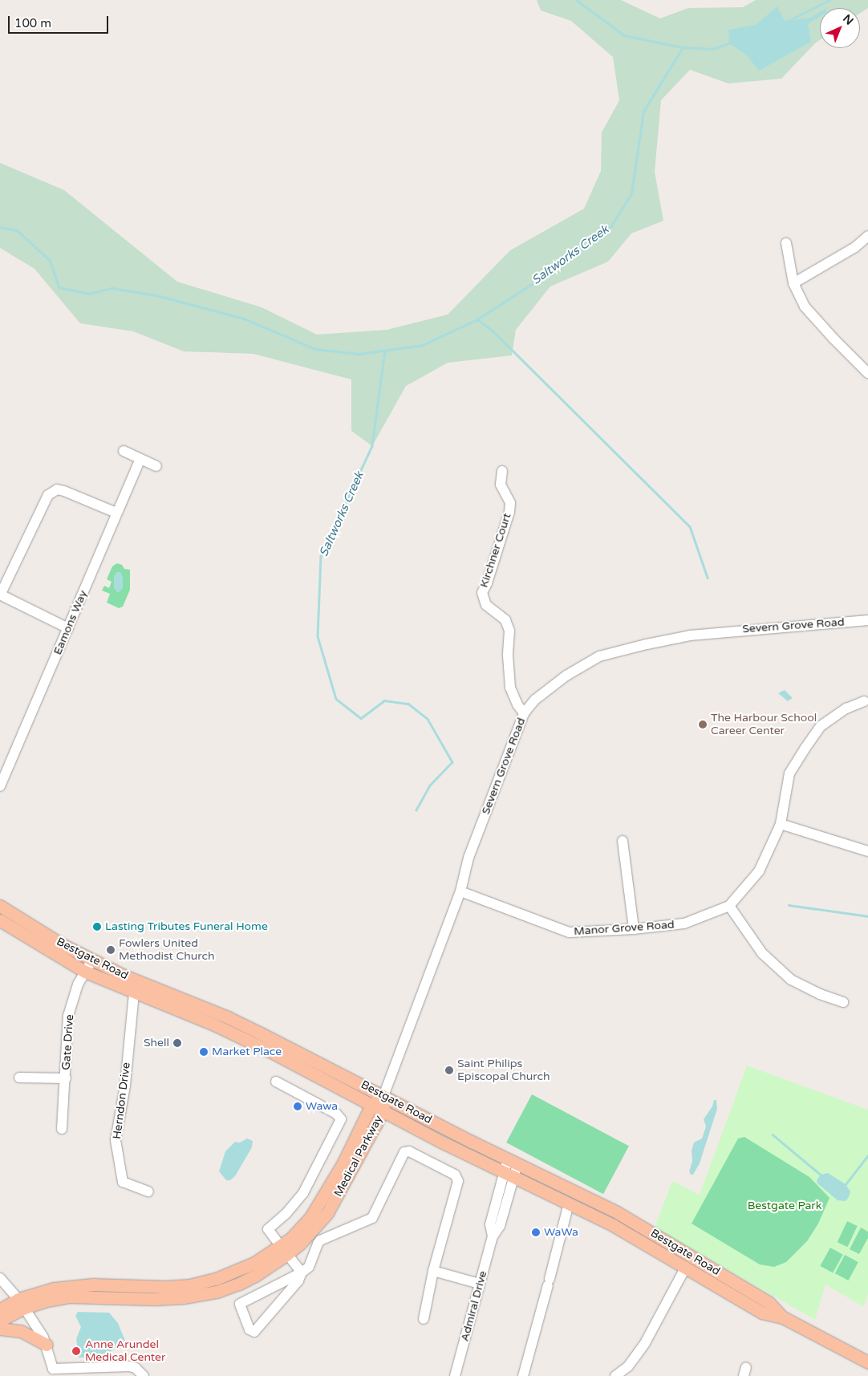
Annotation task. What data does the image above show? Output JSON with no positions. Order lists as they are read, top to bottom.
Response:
{
  "streets": {
    "main road": ["Bestgate Road", "Medical Parkway"],
    "street": [
      "Kirchner Court",
      "Eamons Way",
      "Severn Grove Road",
      "Manor Grove Road",
      "Gate Drive",
      "Herndon Drive",
      "Admiral Drive"
    ]
  },
  "crossings": [
    ["Kirchner Court", "Severn Grove Road"],
    ["Severn Grove Road", "Manor Grove Road"],
    ["Severn Grove Road", "Bestgate Road"],
    ["Severn Grove Road", "Medical Parkway"],
    ["Bestgate Road", "Gate Drive"],
    ["Bestgate Road", "Herndon Drive"],
    ["Bestgate Road", "Medical Parkway"],
    ["Bestgate Road", "Admiral Drive"]
  ],
  "water": ["Saltworks Creek"],
  "parks": ["Bestgate Park"],
  "places": [
    "The Harbour School Career Center",
    "Lasting Tributes Funeral Home",
    "Fowlers United Methodist Church",
    "Shell",
    "Market Place",
    "Saint Philips Episcopal Church",
    "Wawa",
    "WaWa",
    "Anne Arundel Medical Center"
  ],
  "scale_bar": "100 m",
  "north": "top right"
}
